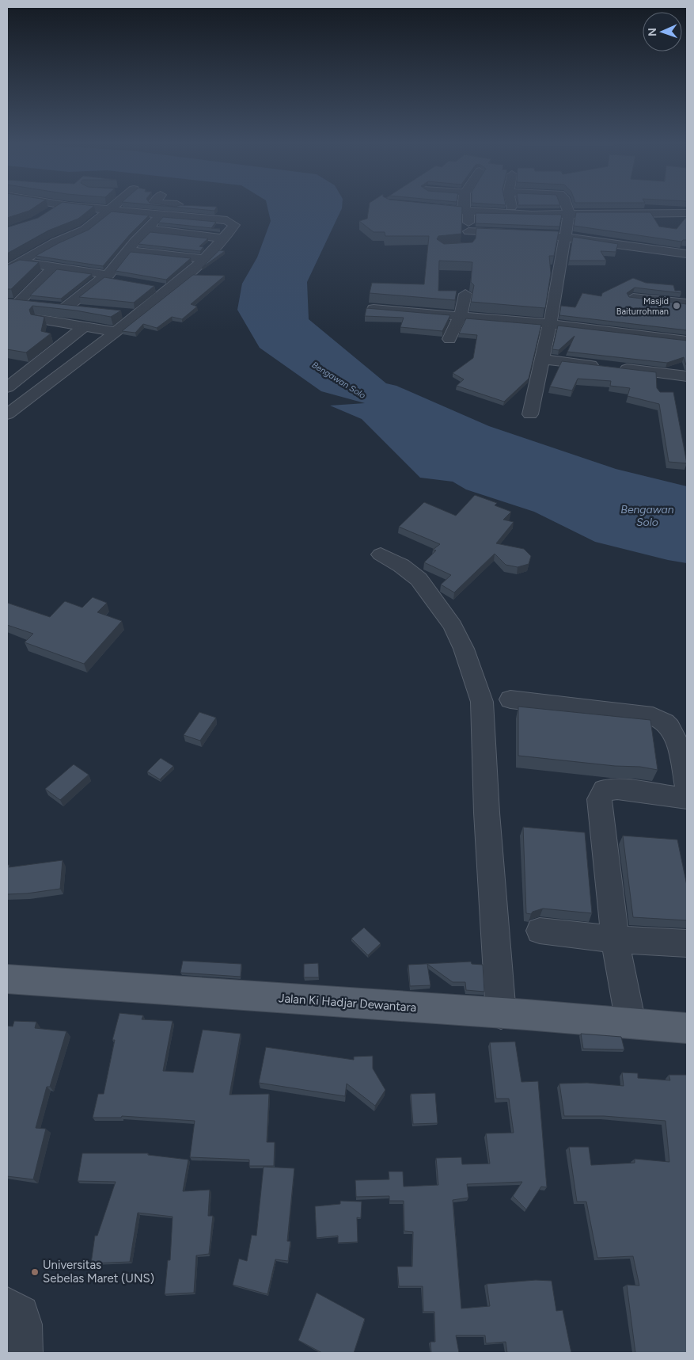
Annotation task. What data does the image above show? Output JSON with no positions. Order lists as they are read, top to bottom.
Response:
{
  "streets": {
    "main road": ["Jalan Ki Hadjar Dewantara"]
  },
  "water": ["Bengawan Solo"],
  "places": ["Masjid Baiturrohman", "Universitas Sebelas Maret (UNS)"],
  "north": "left"
}
